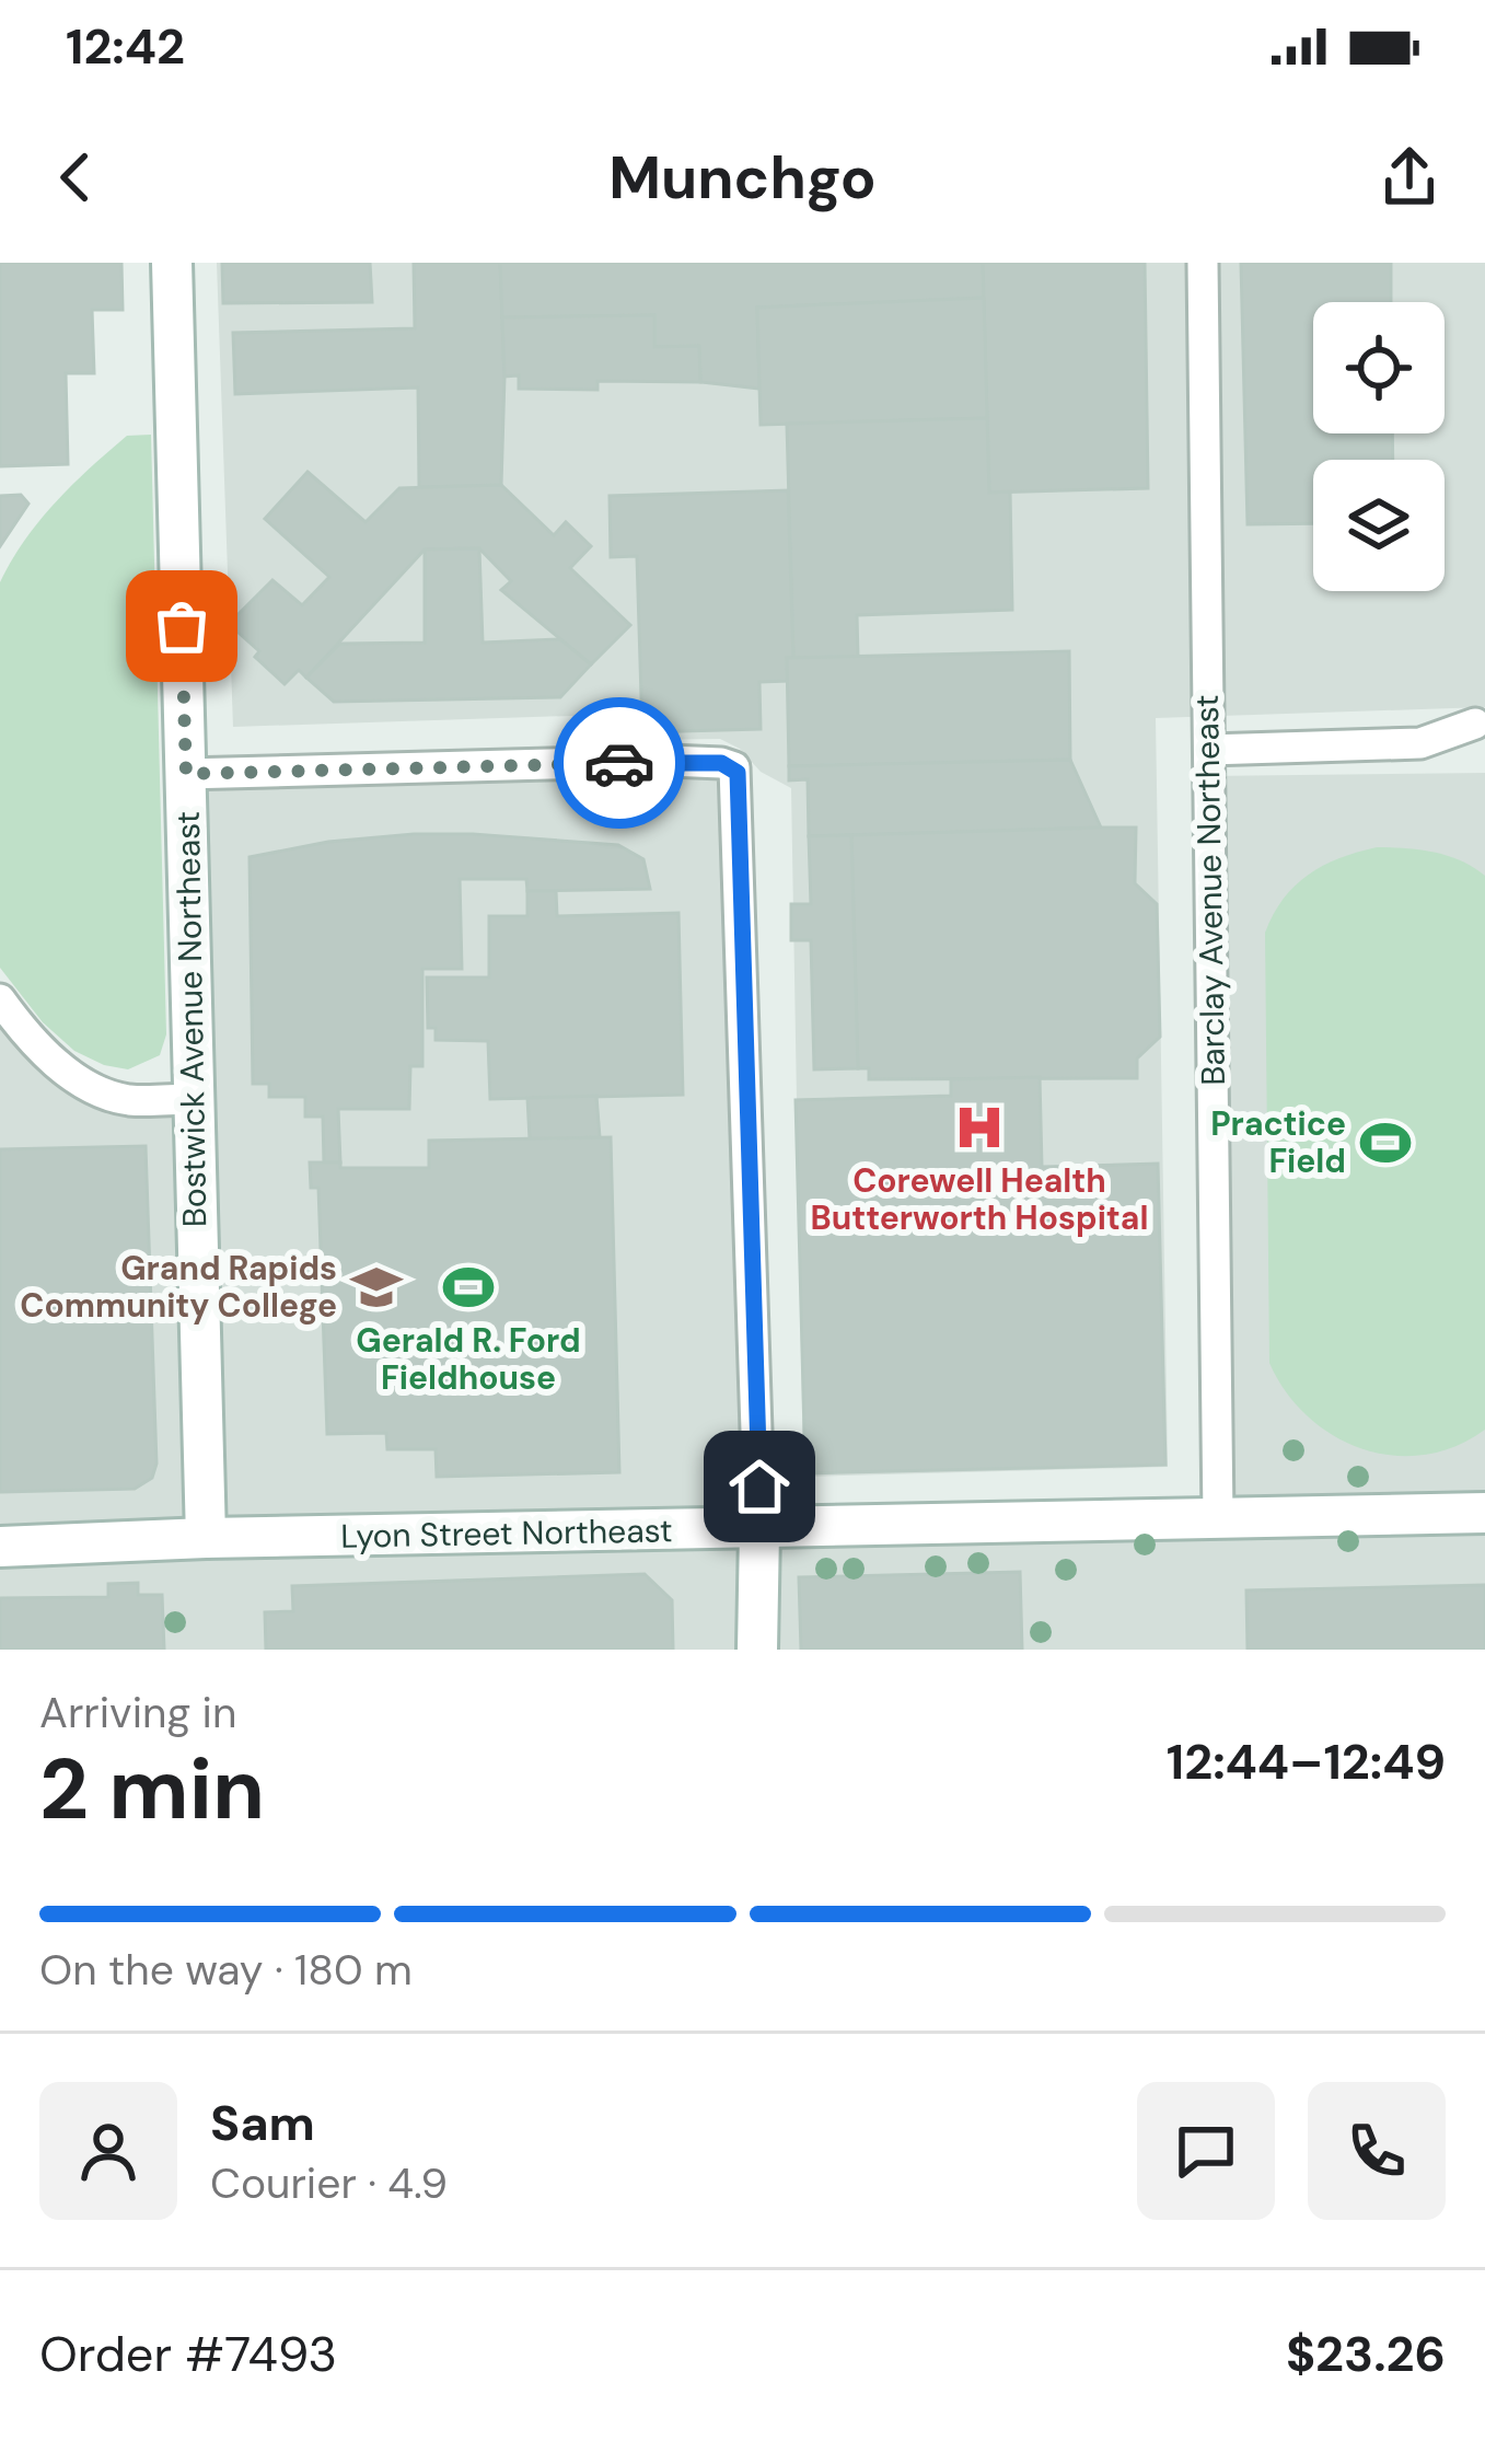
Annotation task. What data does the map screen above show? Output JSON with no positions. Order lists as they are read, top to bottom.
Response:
{
  "streets": {
    "street": ["Barclay Avenue Northeast", "Bostwick Avenue Northeast", "Lyon Street Northeast"]
  },
  "crossings": [
    ["Barclay Avenue Northeast", "Lyon Street Northeast"],
    ["Bostwick Avenue Northeast", "Lyon Street Northeast"]
  ],
  "places": {
    "hospital": ["Corewell Health Butterworth Hospital"],
    "sports": ["Practice Field", "Gerald R. Ford Fieldhouse"],
    "school or university": ["Grand Rapids Community College"]
  },
  "page": {
    "status": "12:42",
    "header": "Munchgo",
    "heading": ["2 min", "Arriving in", "12:44–12:49"],
    "panel": [
      "Sam",
      "Courier · 4.9",
      "Order #7493",
      "$23.26"
    ],
    "bar": "On the way · 180 m"
  }
}
